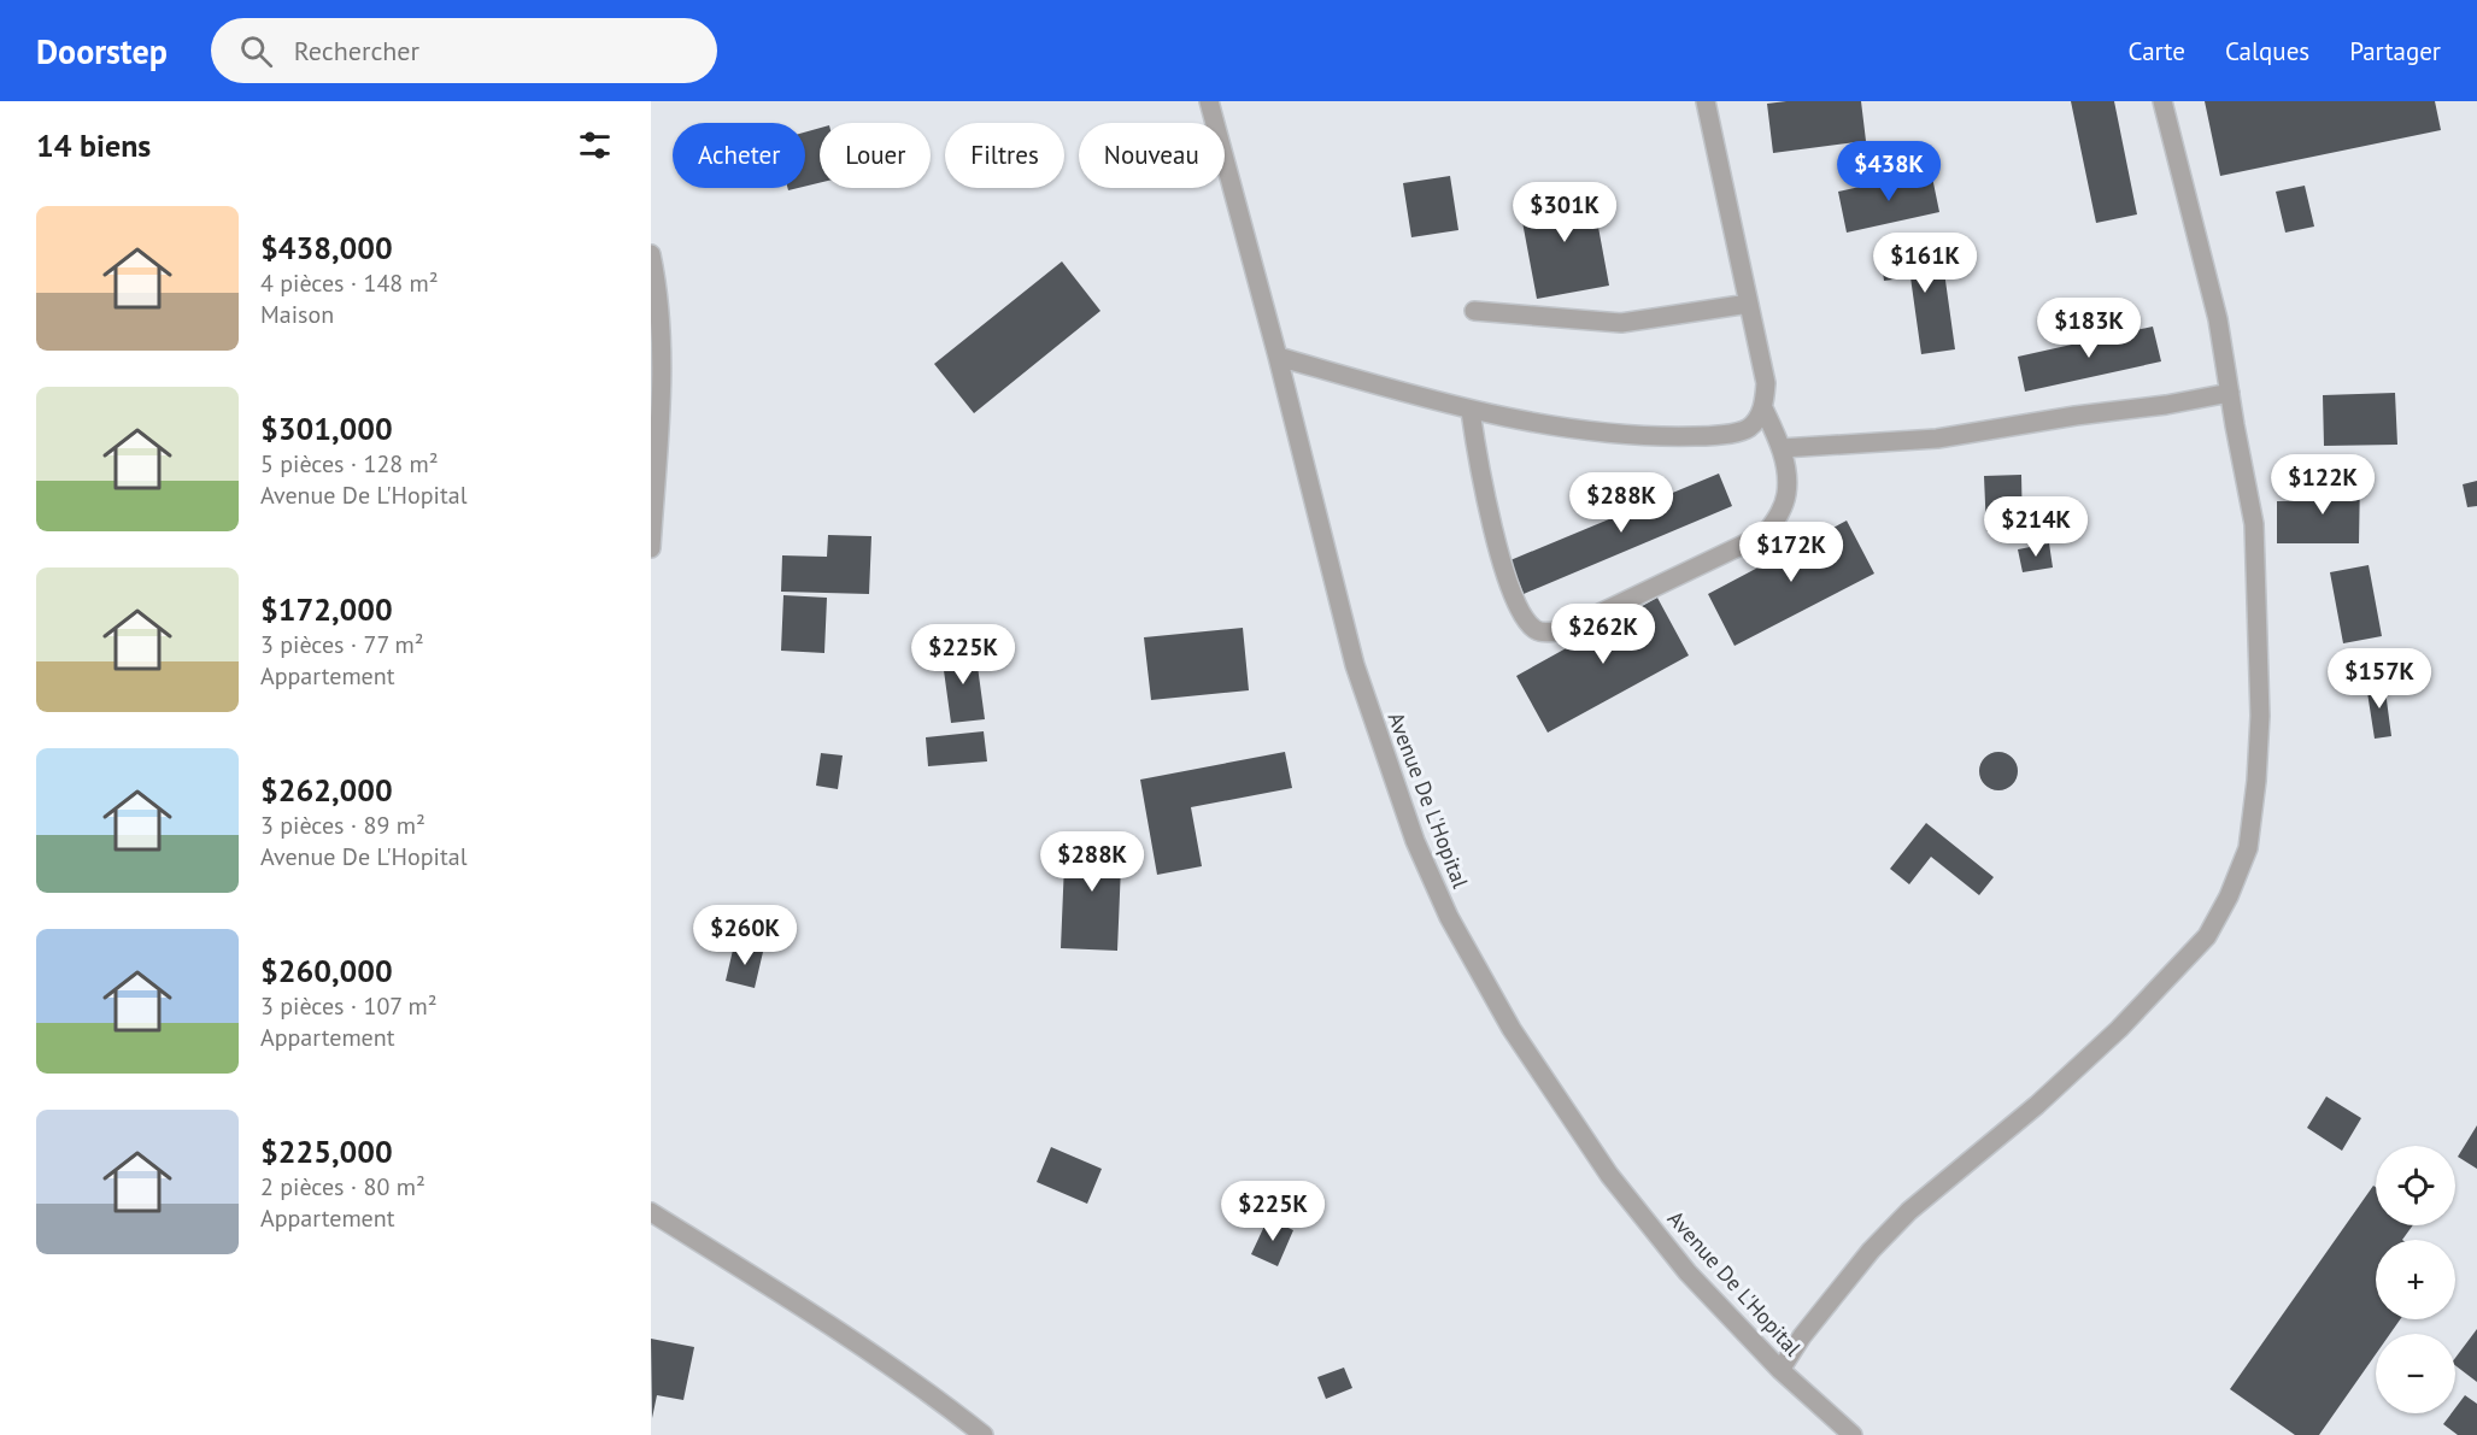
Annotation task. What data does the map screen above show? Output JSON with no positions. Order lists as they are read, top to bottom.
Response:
{
  "streets": {
    "street": ["Avenue De L'Hopital"]
  },
  "page": {
    "header": "Doorstep",
    "search": "Rechercher",
    "nav": ["Carte", "Calques", "Partager"],
    "heading": "14 biens",
    "chip": [
      "Acheter",
      "Louer",
      "Filtres",
      "Nouveau"
    ],
    "price": [
      "$438K",
      "$301K",
      "$161K",
      "$183K",
      "$122K",
      "$288K",
      "$214K",
      "$172K",
      "$262K",
      "$225K",
      "$157K",
      "$288K",
      "$260K",
      "$225K"
    ],
    "list": [
      {
        "name": "$438,000",
        "note": "4 pièces · 148 m² · Maison"
      },
      {
        "name": "$301,000",
        "note": "5 pièces · 128 m² · Avenue De L'Hopital"
      },
      {
        "name": "$172,000",
        "note": "3 pièces · 77 m² · Appartement"
      },
      {
        "name": "$262,000",
        "note": "3 pièces · 89 m² · Avenue De L'Hopital"
      },
      {
        "name": "$260,000",
        "note": "3 pièces · 107 m² · Appartement"
      },
      {
        "name": "$225,000",
        "note": "2 pièces · 80 m² · Appartement"
      }
    ],
    "map_buttons": ["+", "−"]
  }
}
